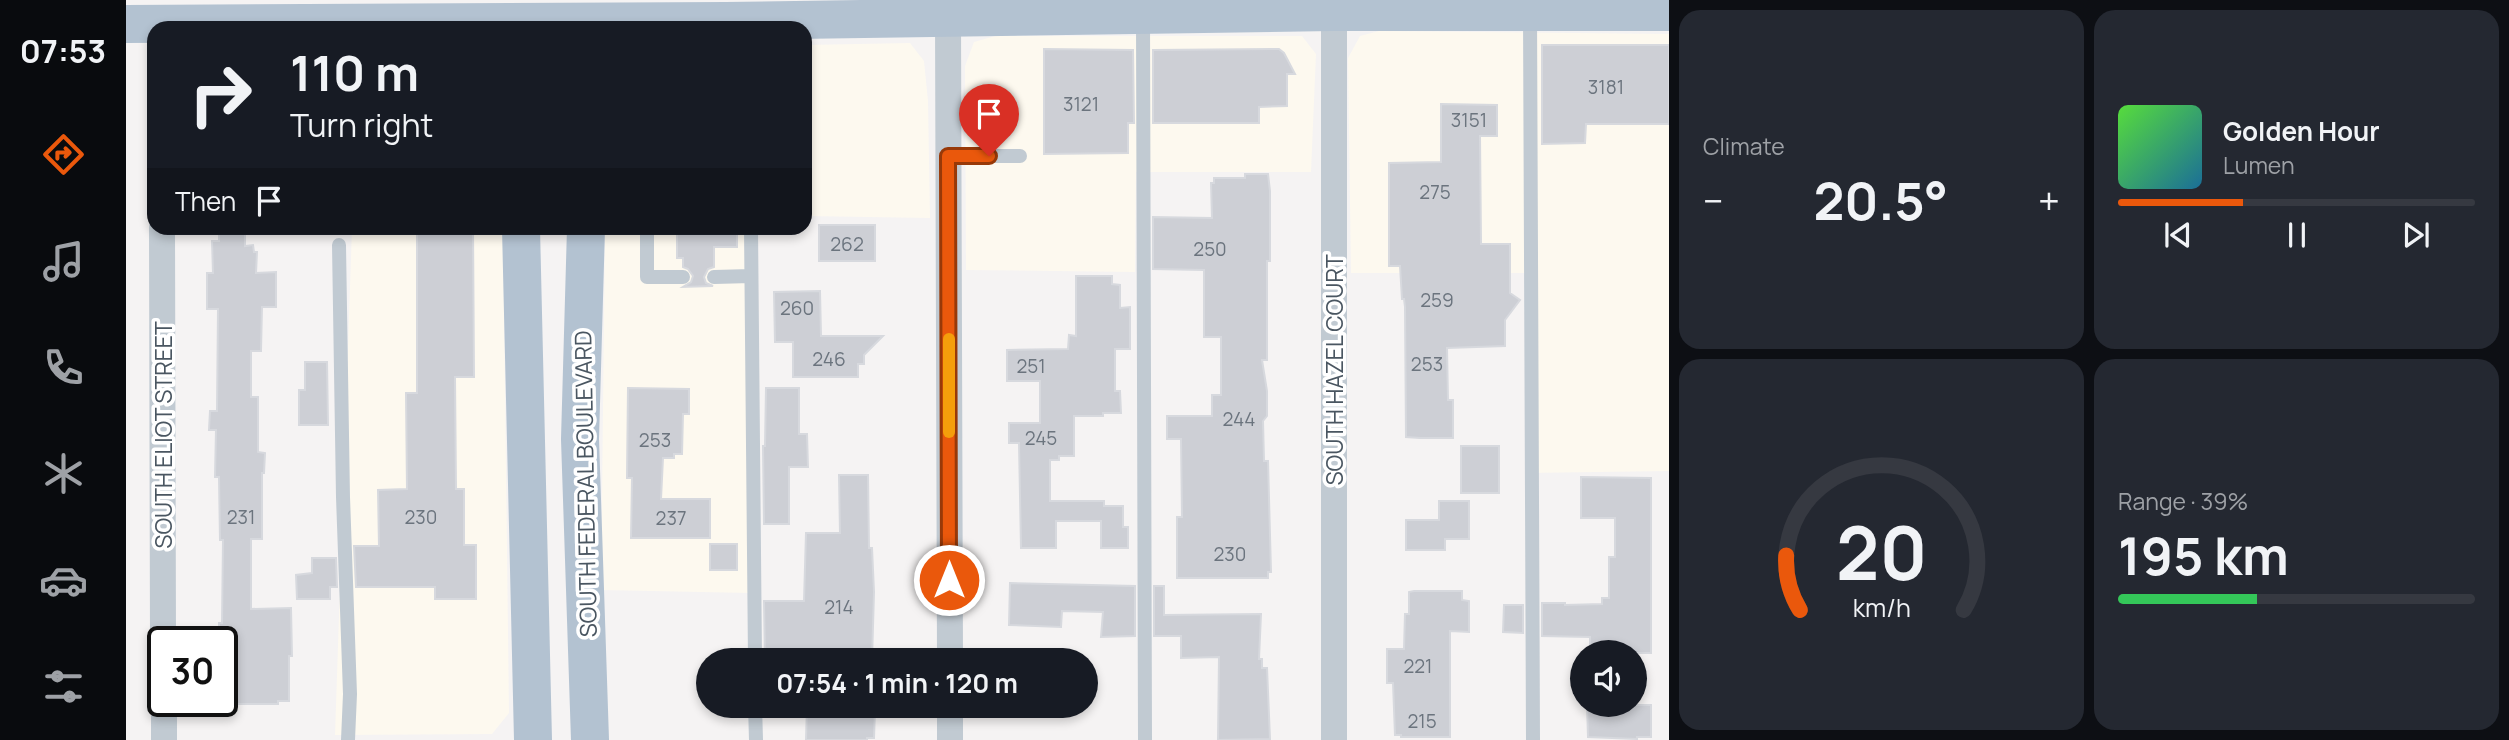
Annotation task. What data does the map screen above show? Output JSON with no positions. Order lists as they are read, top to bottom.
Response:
{
  "streets": {
    "main road": ["SOUTH FEDERAL BOULEVARD"],
    "street": ["SOUTH HAZEL COURT", "SOUTH ELIOT STREET"]
  },
  "house_numbers": [
    "3181",
    "3121",
    "3151",
    "275",
    "262",
    "250",
    "259",
    "260",
    "246",
    "253",
    "251",
    "244",
    "245",
    "253",
    "231",
    "230",
    "237",
    "230",
    "214",
    "221",
    "215"
  ],
  "page": {
    "tabs": "07:53",
    "tile": [
      "Climate",
      ["Range · 39%", "195 km"]
    ],
    "turn": ["110 m", "Turn right"],
    "song": ["Golden Hour", "Lumen"],
    "then": "Then",
    "heat": ["−", "20.5°", "+"],
    "limit": "30",
    "trip": "07:54 · 1 min · 120 m",
    "gauge": ["20", "km/h"]
  }
}
